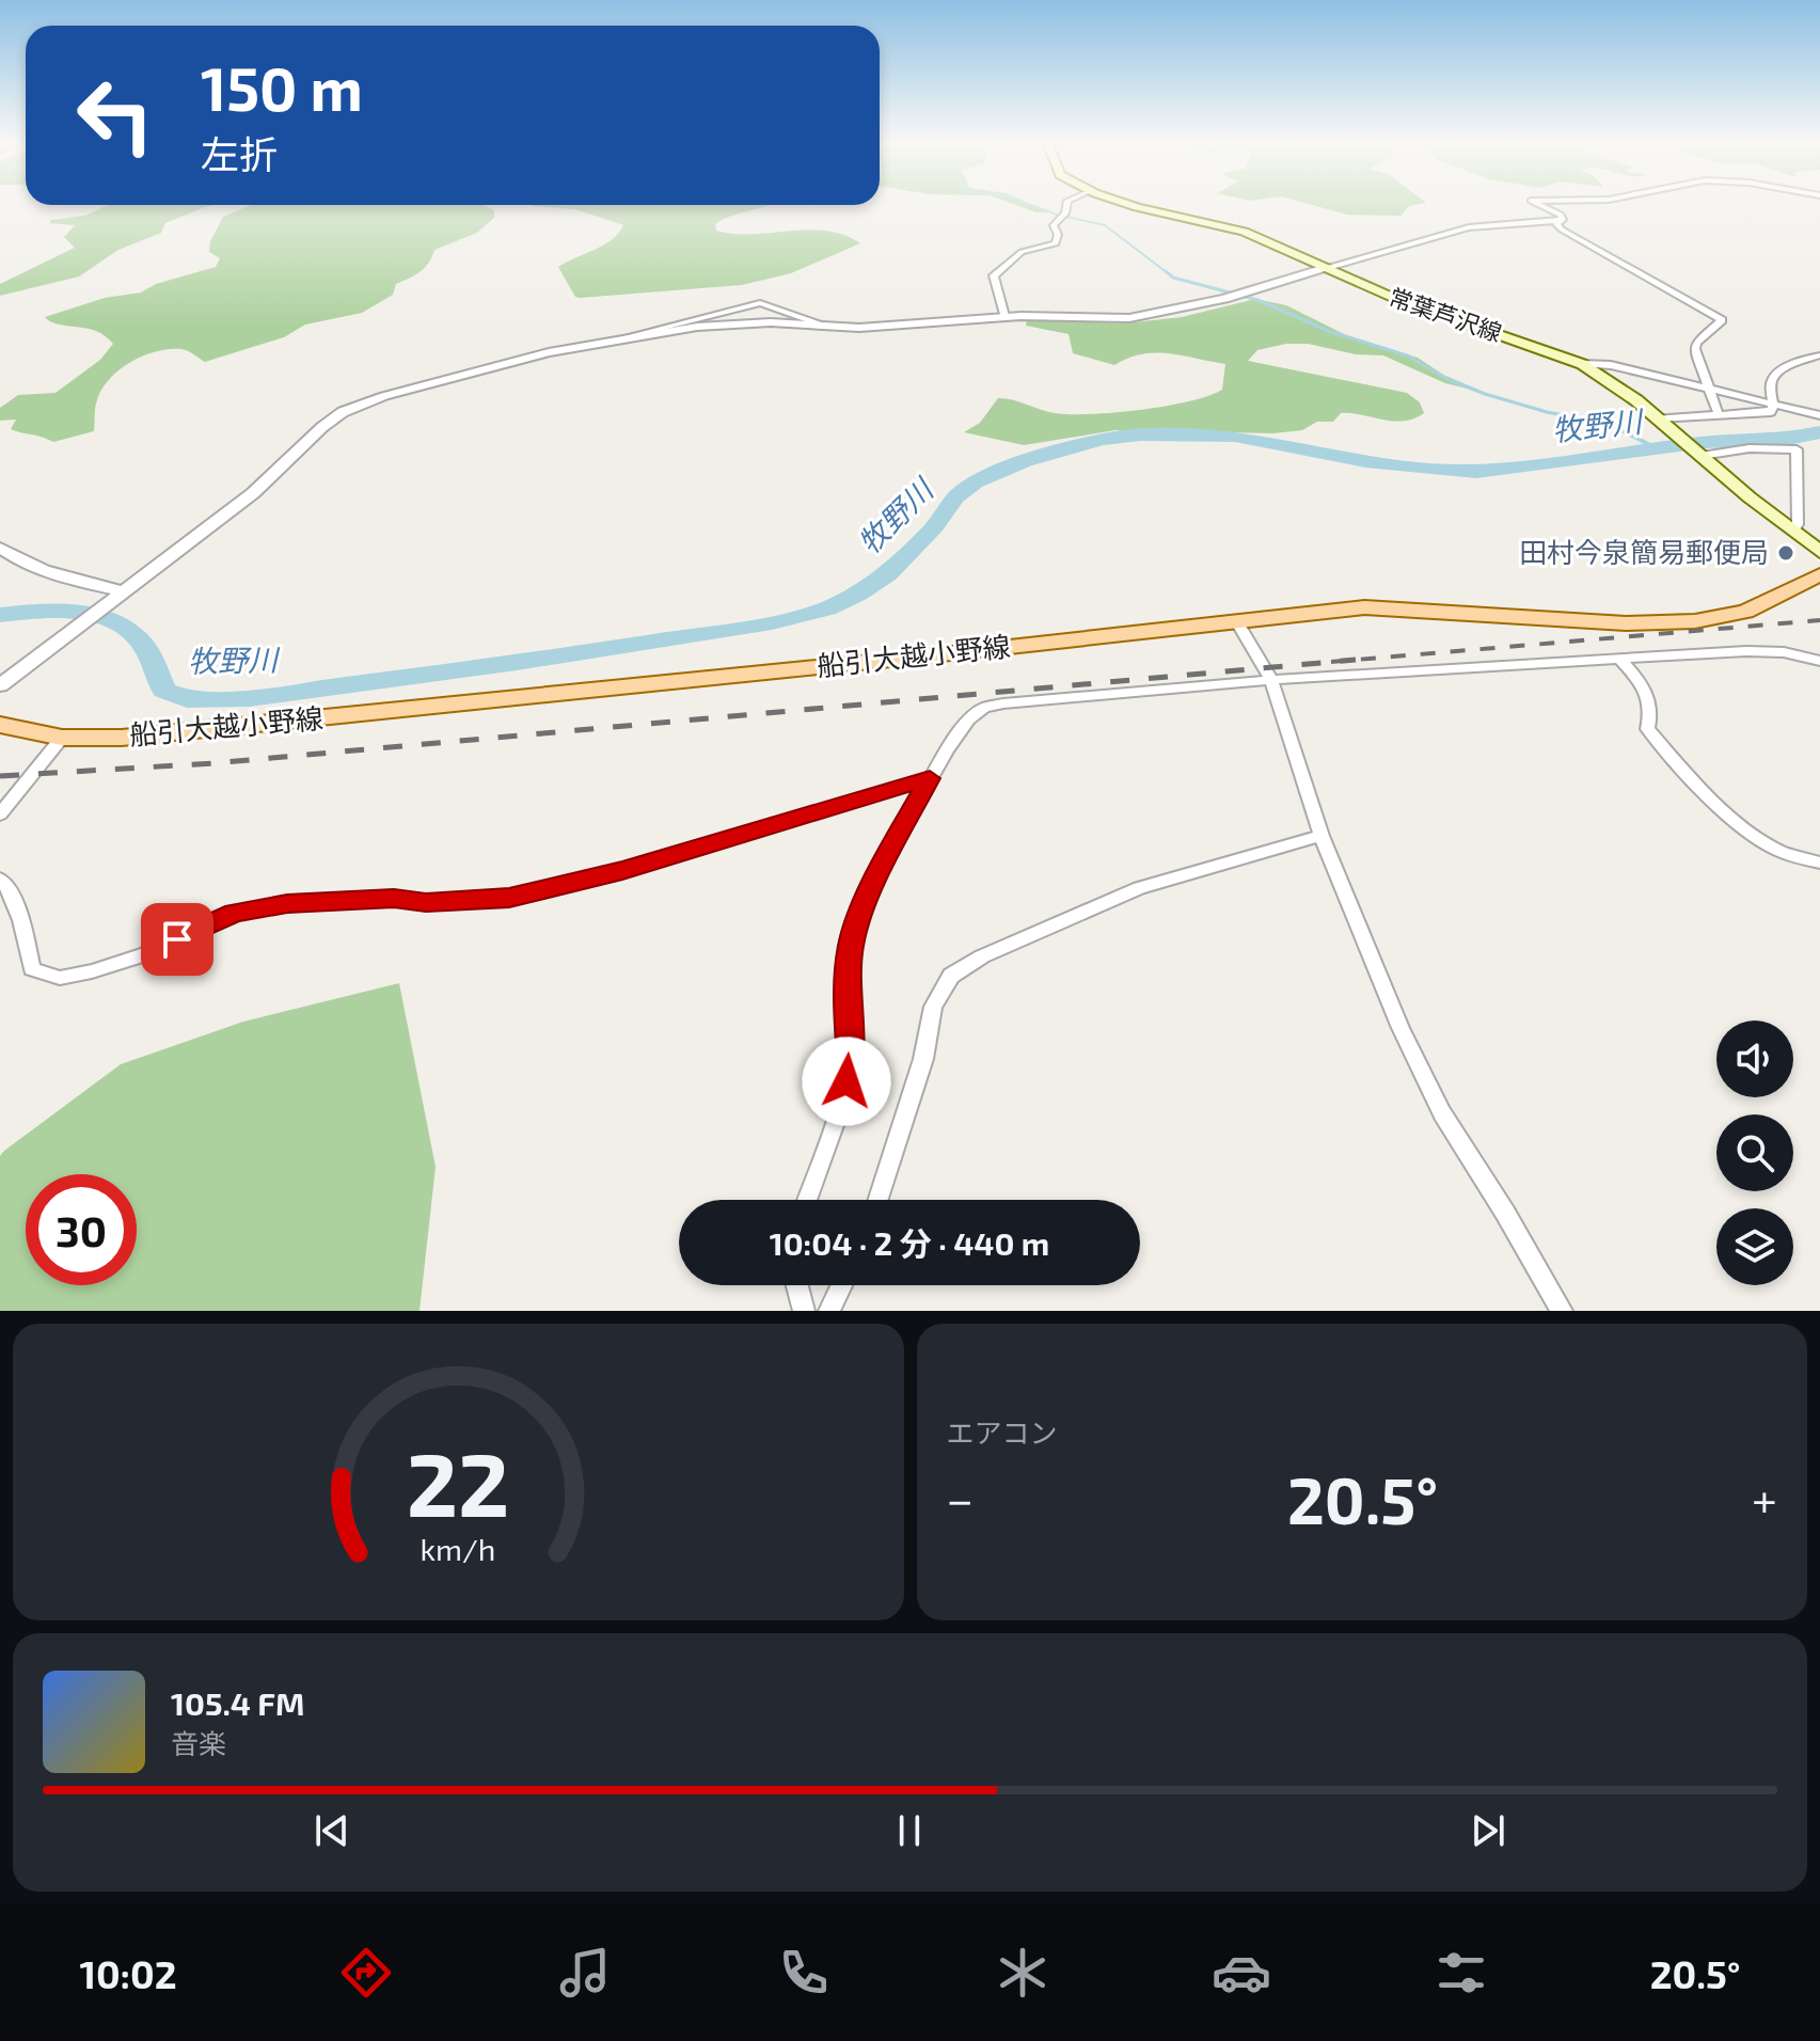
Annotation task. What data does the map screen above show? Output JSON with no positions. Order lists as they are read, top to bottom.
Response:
{
  "streets": {
    "main road": ["常葉芦沢線", "船引大越小野線"]
  },
  "water": ["牧野川"],
  "places": ["田村今泉簡易郵便局"],
  "page": {
    "turn": ["150 m", "左折"],
    "limit": "30",
    "trip": "10:04 · 2 分 · 440 m",
    "tile": "エアコン",
    "heat": ["−", "20.5°", "+"],
    "song": ["105.4 FM", "音楽"],
    "tabs": ["10:02", "20.5°"],
    "gauge": ["22", "km/h"]
  }
}
